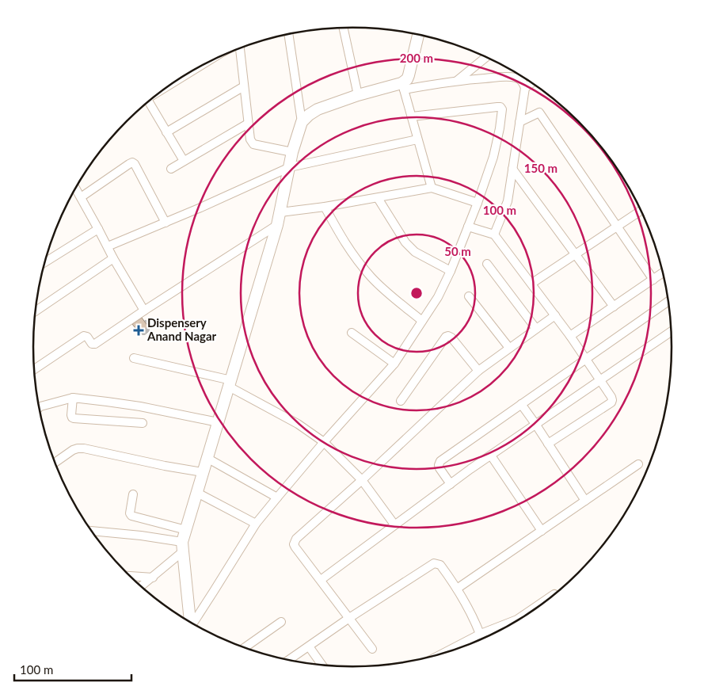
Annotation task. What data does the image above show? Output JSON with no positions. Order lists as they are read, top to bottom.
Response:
{
  "places": {
    "health": ["Dispensery Anand Nagar"]
  },
  "scale_bar": "100 m",
  "rings": [
    "200 m",
    "150 m",
    "100 m",
    "50 m"
  ]
}
